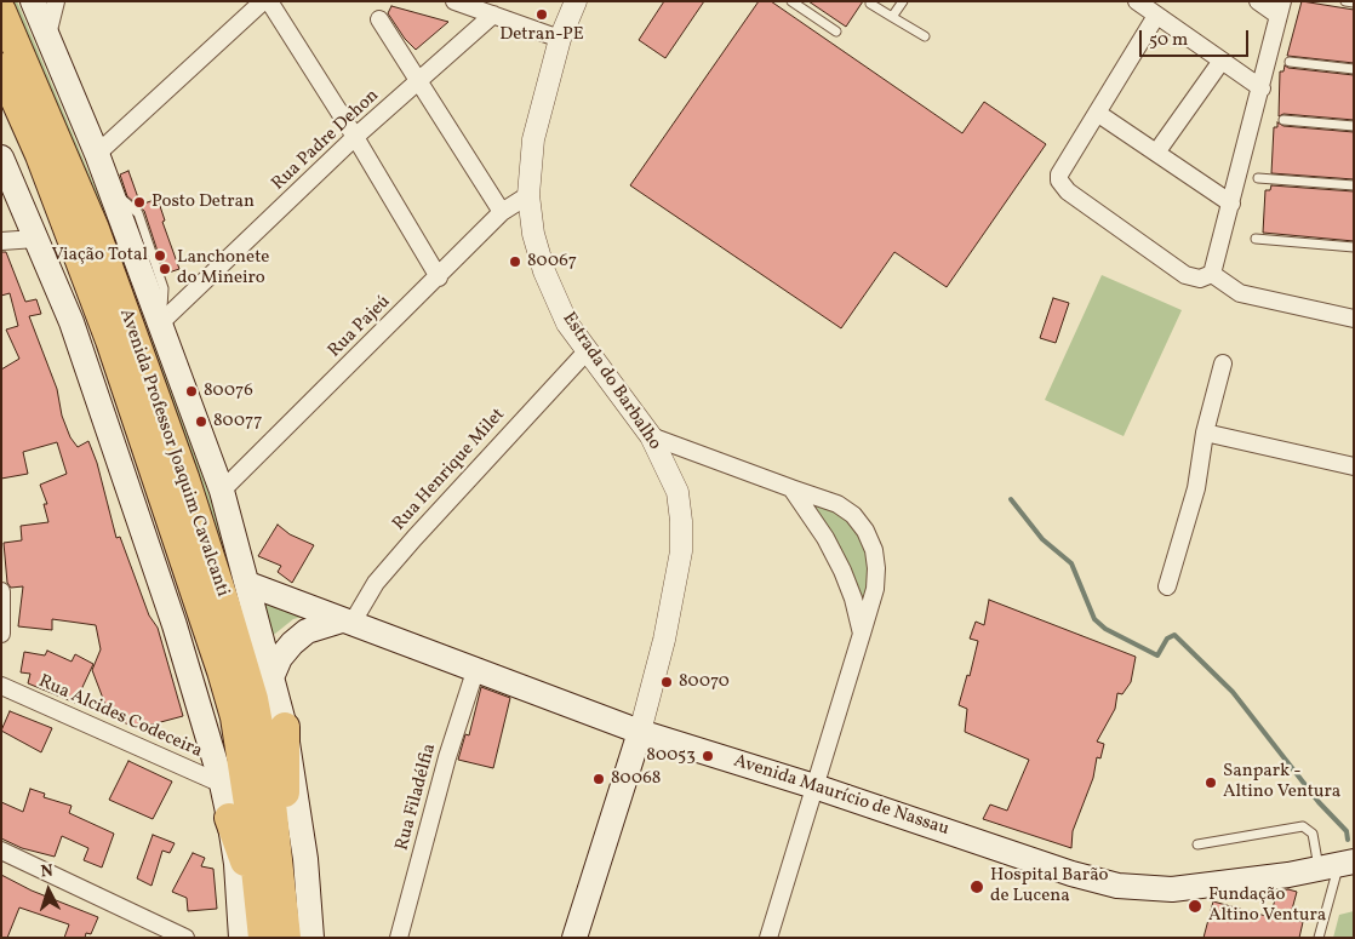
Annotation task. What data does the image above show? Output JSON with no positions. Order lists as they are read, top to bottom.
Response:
{
  "streets": {
    "highway": ["Avenida Professor Joaquim Cavalcanti"],
    "main road": ["Estrada do Barbalho", "Avenida Maurício de Nassau"],
    "street": [
      "Rua Padre Dehon",
      "Rua Pajeú",
      "Rua Henrique Milet",
      "Rua Alcides Codeceira",
      "Rua Filadélfia"
    ]
  },
  "crossings": [
    ["Rua Padre Dehon", "Avenida Professor Joaquim Cavalcanti"],
    ["Rua Pajeú", "Estrada do Barbalho"],
    ["Rua Pajeú", "Avenida Professor Joaquim Cavalcanti"],
    ["Estrada do Barbalho", "Rua Henrique Milet"],
    ["Estrada do Barbalho", "Avenida Maurício de Nassau"],
    ["Avenida Professor Joaquim Cavalcanti", "Avenida Maurício de Nassau"],
    ["Rua Henrique Milet", "Avenida Maurício de Nassau"],
    ["Avenida Maurício de Nassau", "Rua Filadélfia"]
  ],
  "places": [
    "Detran-PE",
    "Posto Detran",
    "Viação Total",
    "80067",
    "Lanchonete do Mineiro",
    "80076",
    "80077",
    "80070",
    "80053",
    "80068",
    "Sanpark - Altino Ventura",
    "Hospital Barão de Lucena",
    "Fundação Altino Ventura"
  ],
  "scale_bar": "50 m",
  "north": "top"
}
